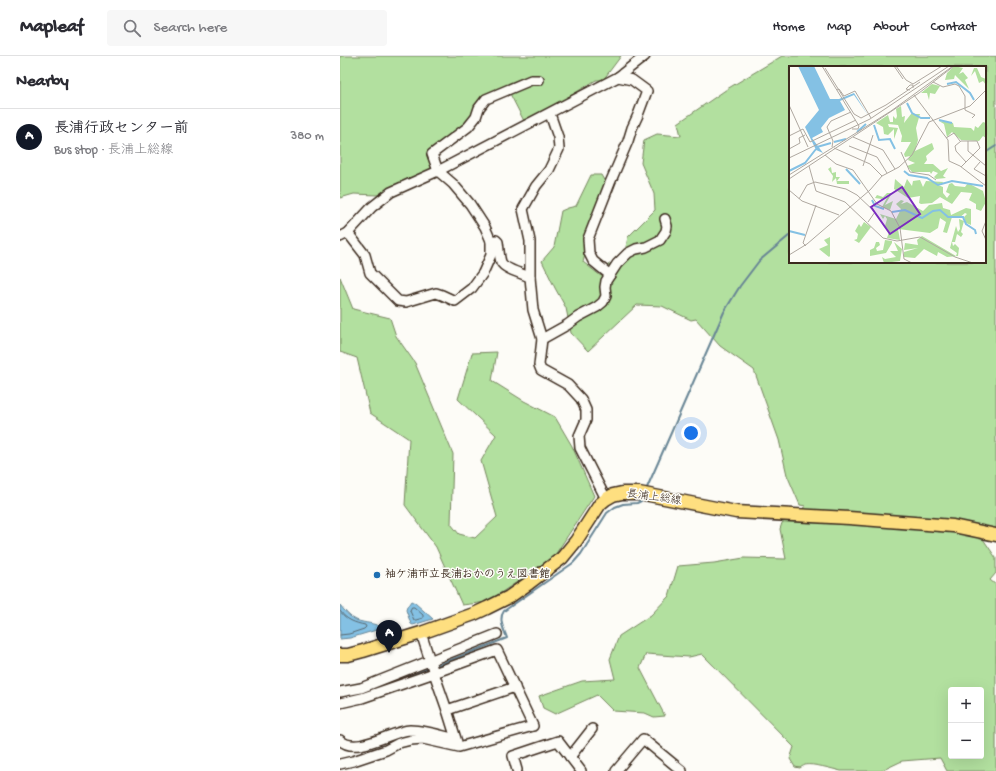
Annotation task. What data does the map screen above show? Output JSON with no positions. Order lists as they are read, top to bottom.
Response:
{
  "streets": {
    "main road": ["長浦上総線"]
  },
  "places": ["袖ケ浦市立長浦おかのうえ図書館"],
  "page": {
    "header": "Mapleaf",
    "search": "Search here",
    "nav": [
      "Home",
      "Map",
      "About",
      "Contact"
    ],
    "heading": "Nearby",
    "list": [
      {
        "mark": "A",
        "name": "長浦行政センター前",
        "note": "Bus stop · 長浦上総線",
        "value": "380 m"
      }
    ],
    "pins": "A",
    "map_buttons": ["+", "−"]
  }
}
